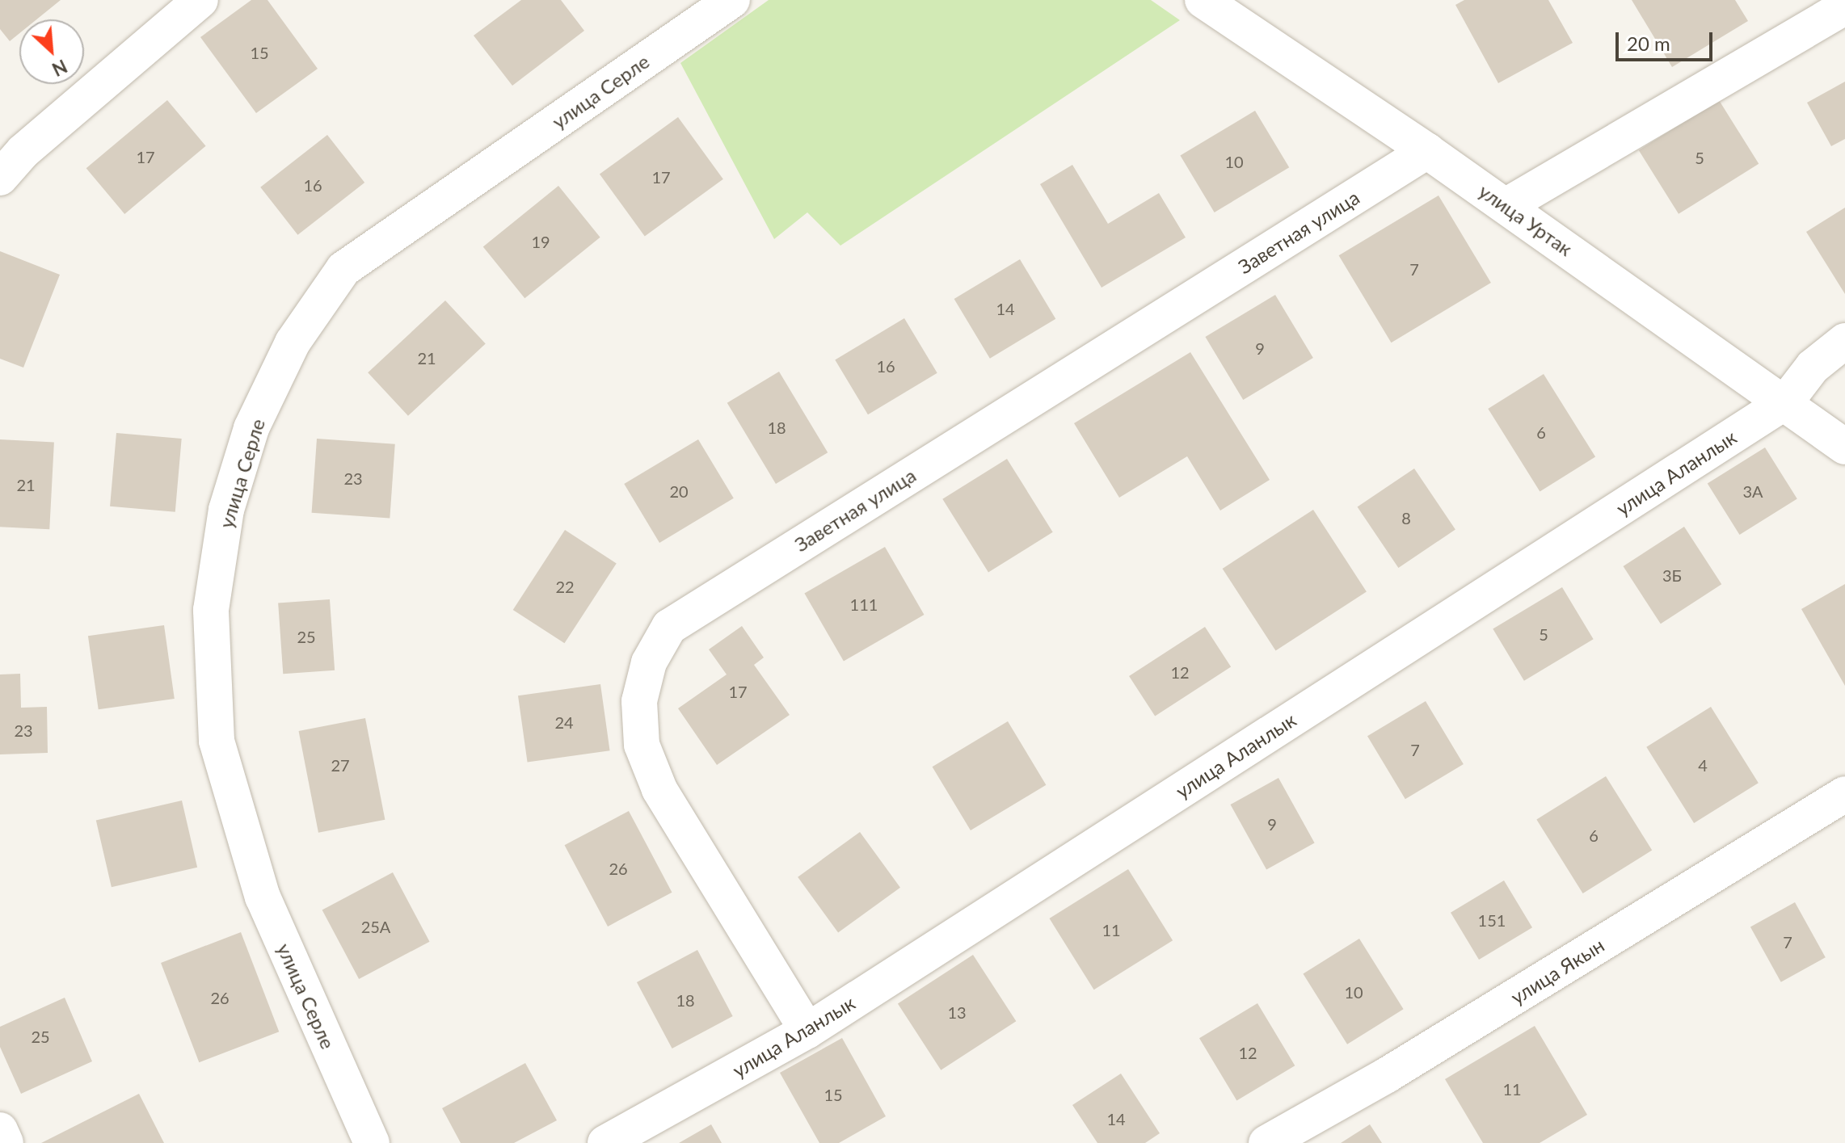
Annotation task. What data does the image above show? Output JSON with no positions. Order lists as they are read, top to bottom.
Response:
{
  "streets": {
    "street": [
      "улица Серле",
      "улица Уртак",
      "Заветная улица",
      "улица Аланлык",
      "улица Якын"
    ]
  },
  "crossings": [
    ["улица Уртак", "Заветная улица"],
    ["улица Уртак", "улица Аланлык"],
    ["Заветная улица", "улица Аланлык"]
  ],
  "house_numbers": [
    "15",
    "17",
    "5",
    "10",
    "17",
    "16",
    "19",
    "7",
    "14",
    "9",
    "21",
    "16",
    "18",
    "6",
    "23",
    "21",
    "20",
    "3А",
    "8",
    "3Б",
    "22",
    "111",
    "5",
    "25",
    "12",
    "17",
    "24",
    "23",
    "7",
    "27",
    "4",
    "9",
    "6",
    "26",
    "151",
    "25А",
    "11",
    "7",
    "10",
    "26",
    "18",
    "13",
    "25",
    "12",
    "11",
    "15",
    "14"
  ],
  "scale_bar": "20 m",
  "north": "bottom right"
}
